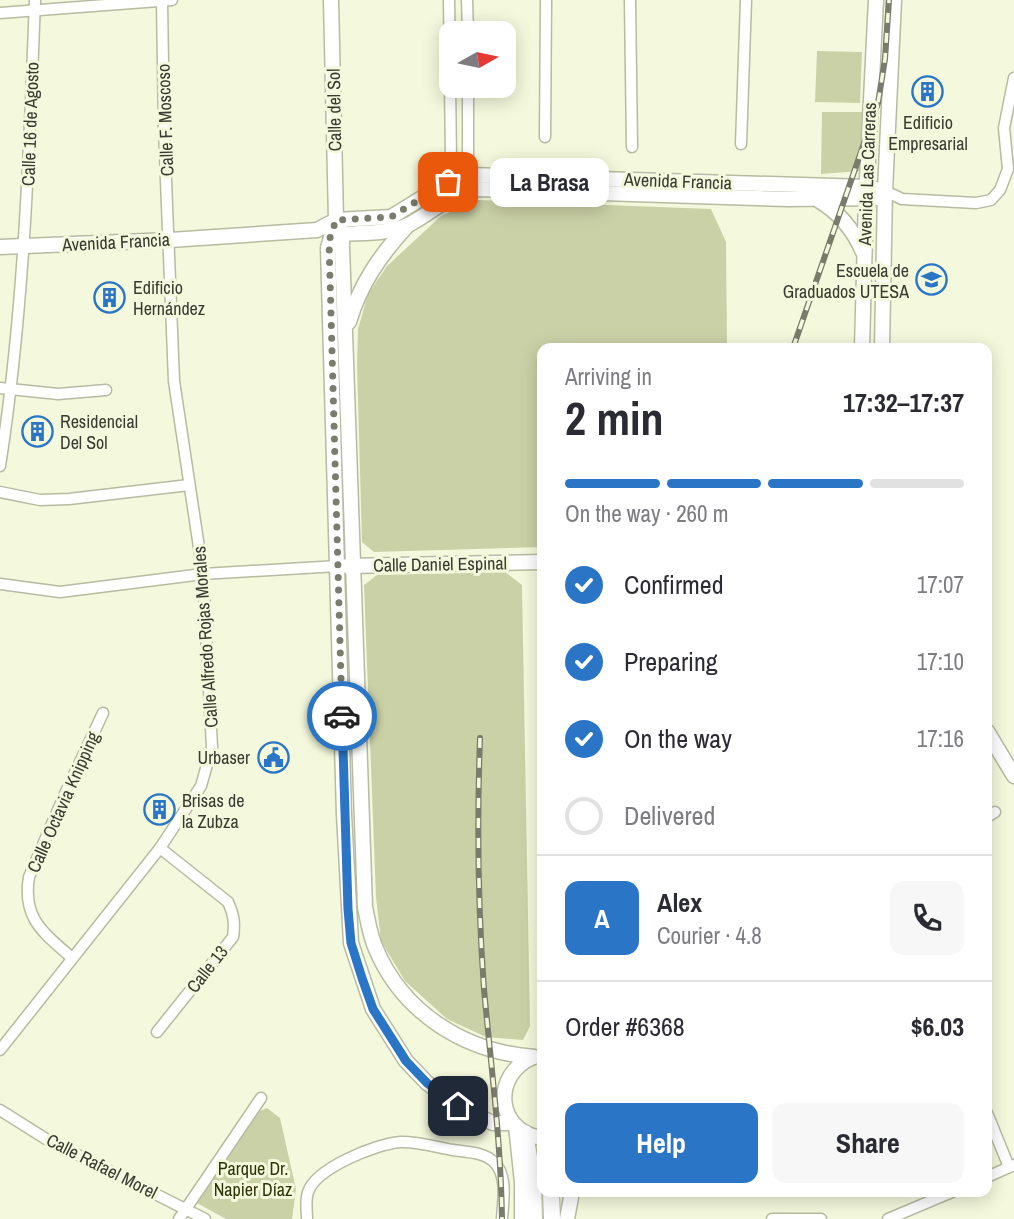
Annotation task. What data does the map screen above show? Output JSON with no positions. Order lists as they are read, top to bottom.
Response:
{
  "streets": {
    "main road": [
      "Calle del Sol",
      "Avenida Las Carreras",
      "Avenida Francia",
      "Calle Daniel Espinal"
    ],
    "street": [
      "Calle F. Moscoso",
      "Calle 16 de Agosto",
      "Calle Alfredo Rojas Morales",
      "Calle Octavia Knipping",
      "Calle 13",
      "Calle Rafael Morel"
    ]
  },
  "crossings": [
    ["Calle del Sol", "Avenida Francia"],
    ["Calle del Sol", "Calle Daniel Espinal"],
    ["Calle F. Moscoso", "Avenida Francia"],
    ["Calle F. Moscoso", "Calle Alfredo Rojas Morales"],
    ["Calle 16 de Agosto", "Avenida Francia"],
    ["Avenida Las Carreras", "Avenida Francia"],
    ["Avenida Francia", "Calle Alfredo Rojas Morales"],
    ["Calle Alfredo Rojas Morales", "Calle Octavia Knipping"],
    ["Calle Alfredo Rojas Morales", "Calle 13"]
  ],
  "parks": ["Parque Dr. Napier Díaz"],
  "places": {
    "building": [
      "Edificio Empresarial",
      "Edificio Hernández",
      "Residencial Del Sol",
      "Brisas de la Zubza"
    ],
    "other": ["La Brasa"],
    "school or university": ["Escuela de Graduados UTESA"],
    "public building": ["Urbaser"]
  },
  "north": "right",
  "page": {
    "bubble": "La Brasa",
    "heading": ["2 min", "Arriving in", "17:32–17:37"],
    "panel": [
      "Alex",
      "Courier · 4.8",
      "Order #6368",
      "$6.03"
    ],
    "bar": "On the way · 260 m",
    "list": [
      ["Confirmed", "17:07"],
      ["Preparing", "17:10"],
      ["On the way", "17:16"],
      "Delivered"
    ],
    "round": "A",
    "buttons": ["Help", "Share"]
  }
}
